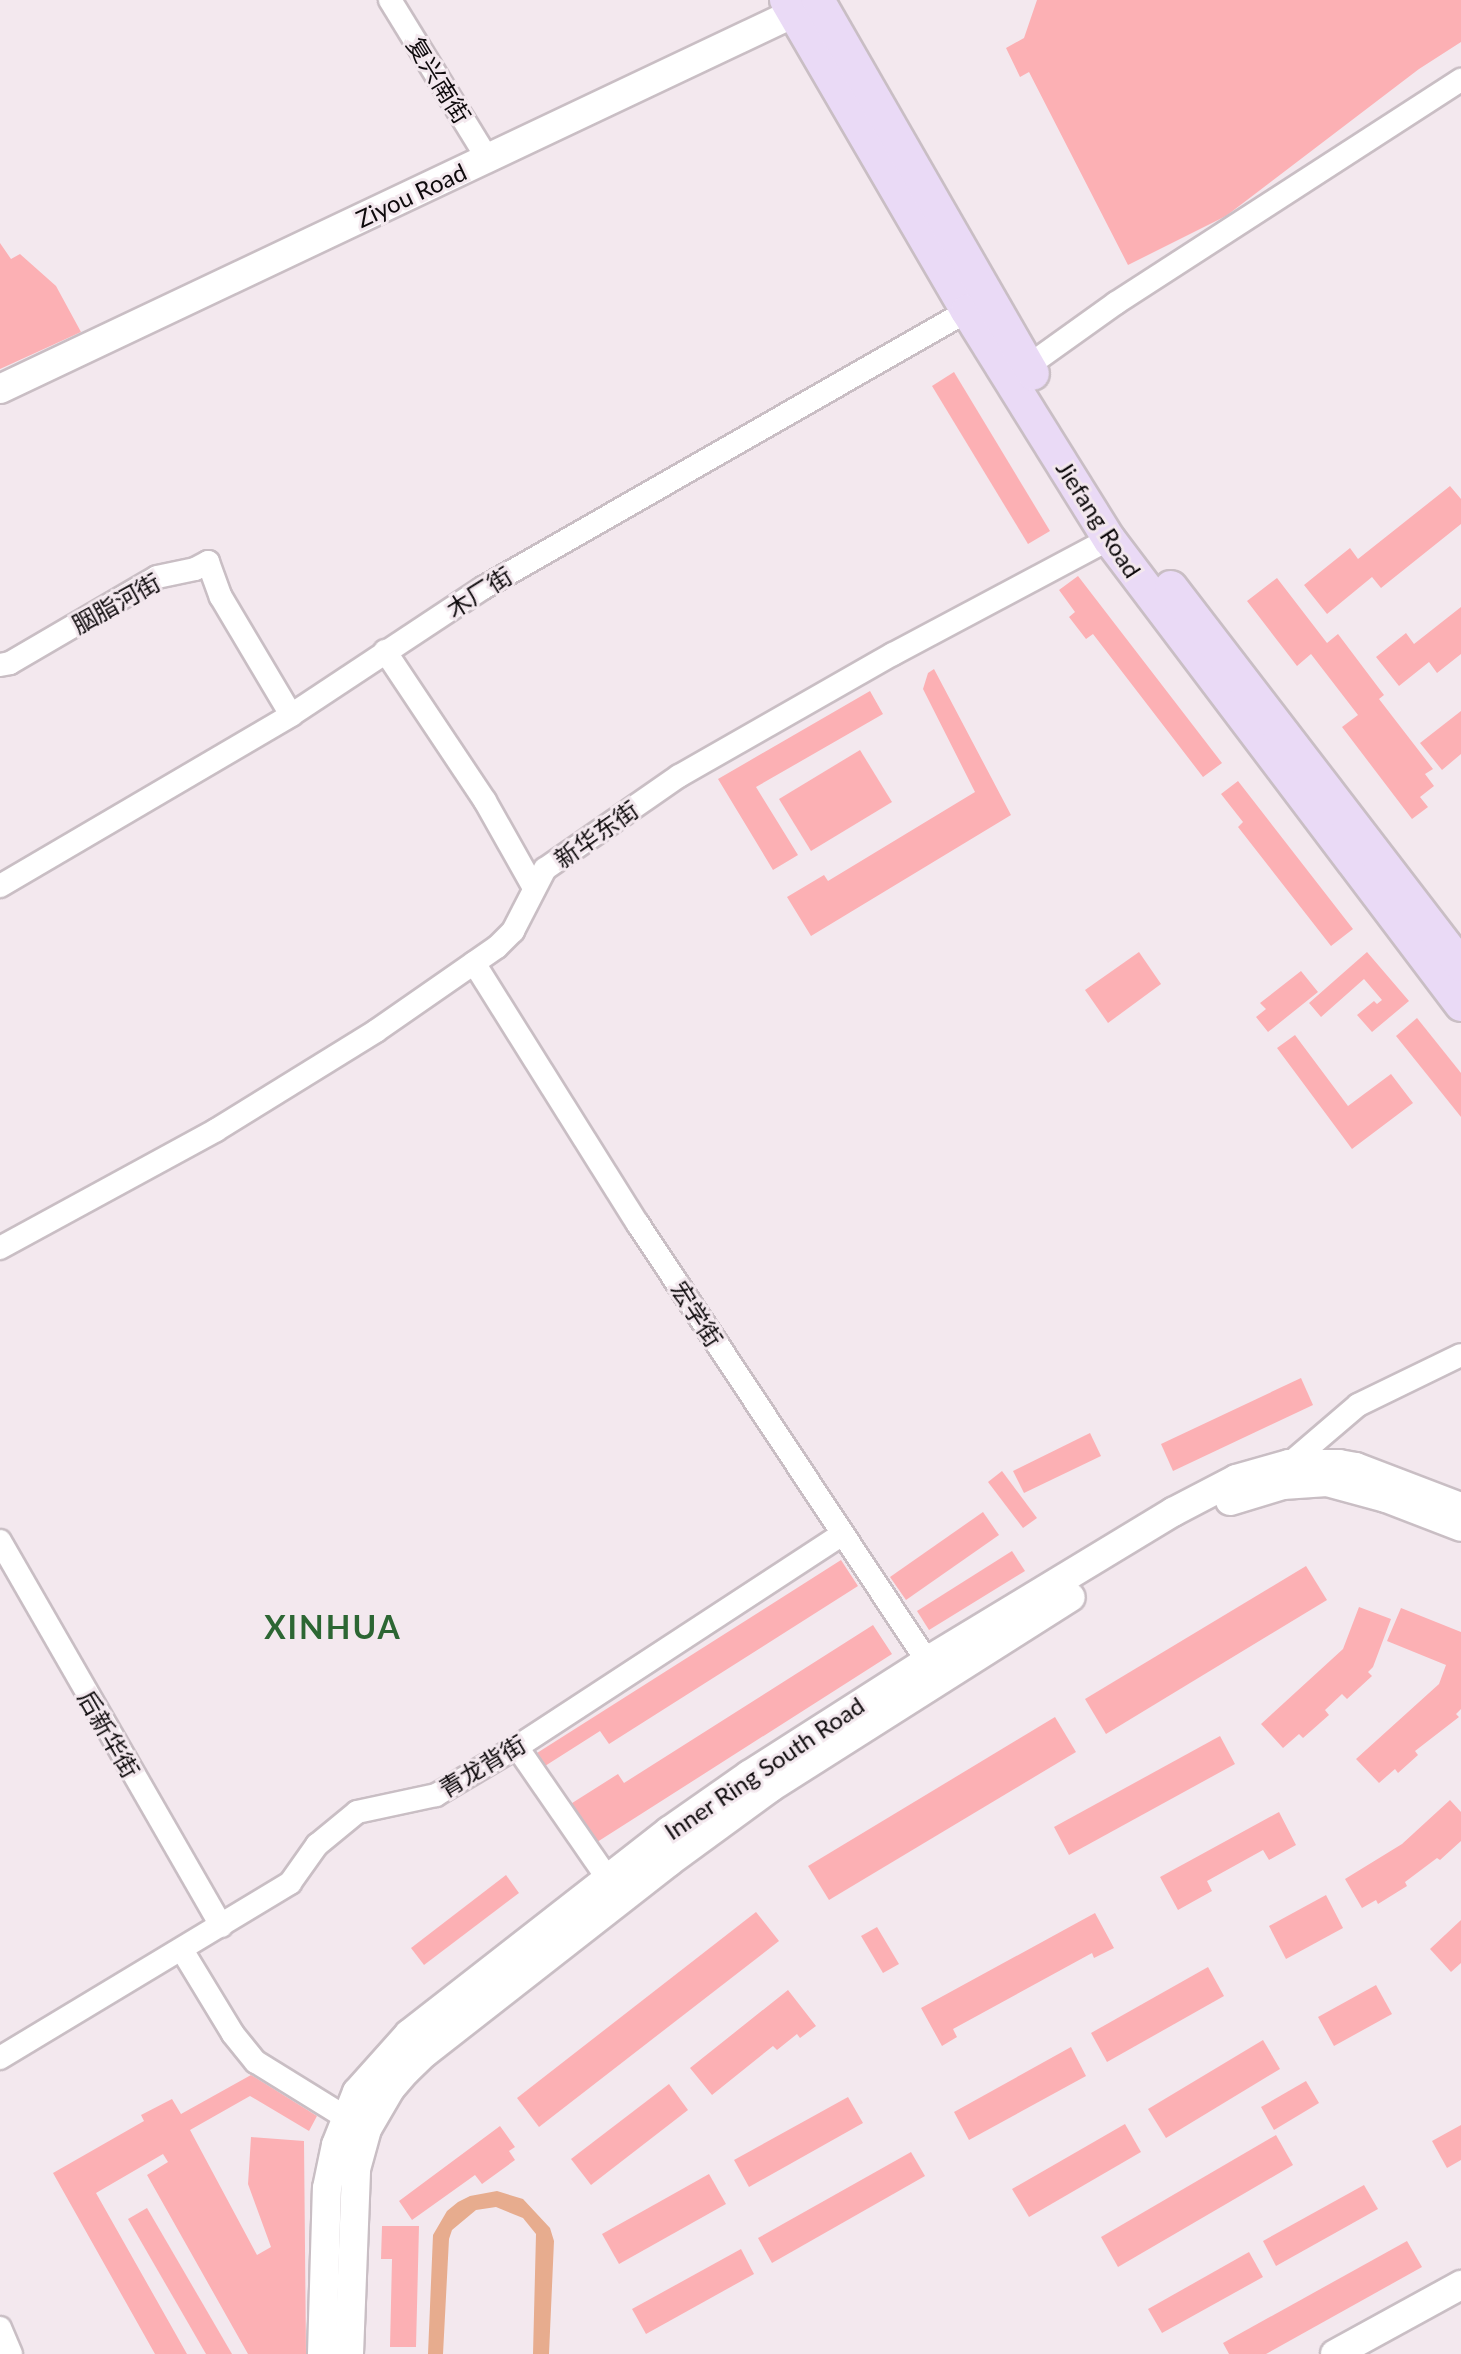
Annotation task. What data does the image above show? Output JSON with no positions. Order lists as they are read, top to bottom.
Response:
{
  "streets": {
    "main road": ["Jiefang Road"],
    "street": [
      "复兴南街",
      "Ziyou Road",
      "木厂街",
      "胭脂河街",
      "新华东街",
      "宏学街",
      "后新华街",
      "青龙背街",
      "Inner Ring South Road"
    ]
  },
  "crossings": [
    ["复兴南街", "Ziyou Road"],
    ["Ziyou Road", "Jiefang Road"],
    ["Jiefang Road", "木厂街"],
    ["Jiefang Road", "新华东街"],
    ["木厂街", "胭脂河街"],
    ["新华东街", "宏学街"],
    ["宏学街", "青龙背街"],
    ["宏学街", "Inner Ring South Road"],
    ["后新华街", "青龙背街"]
  ],
  "districts": ["XINHUA"]
}
